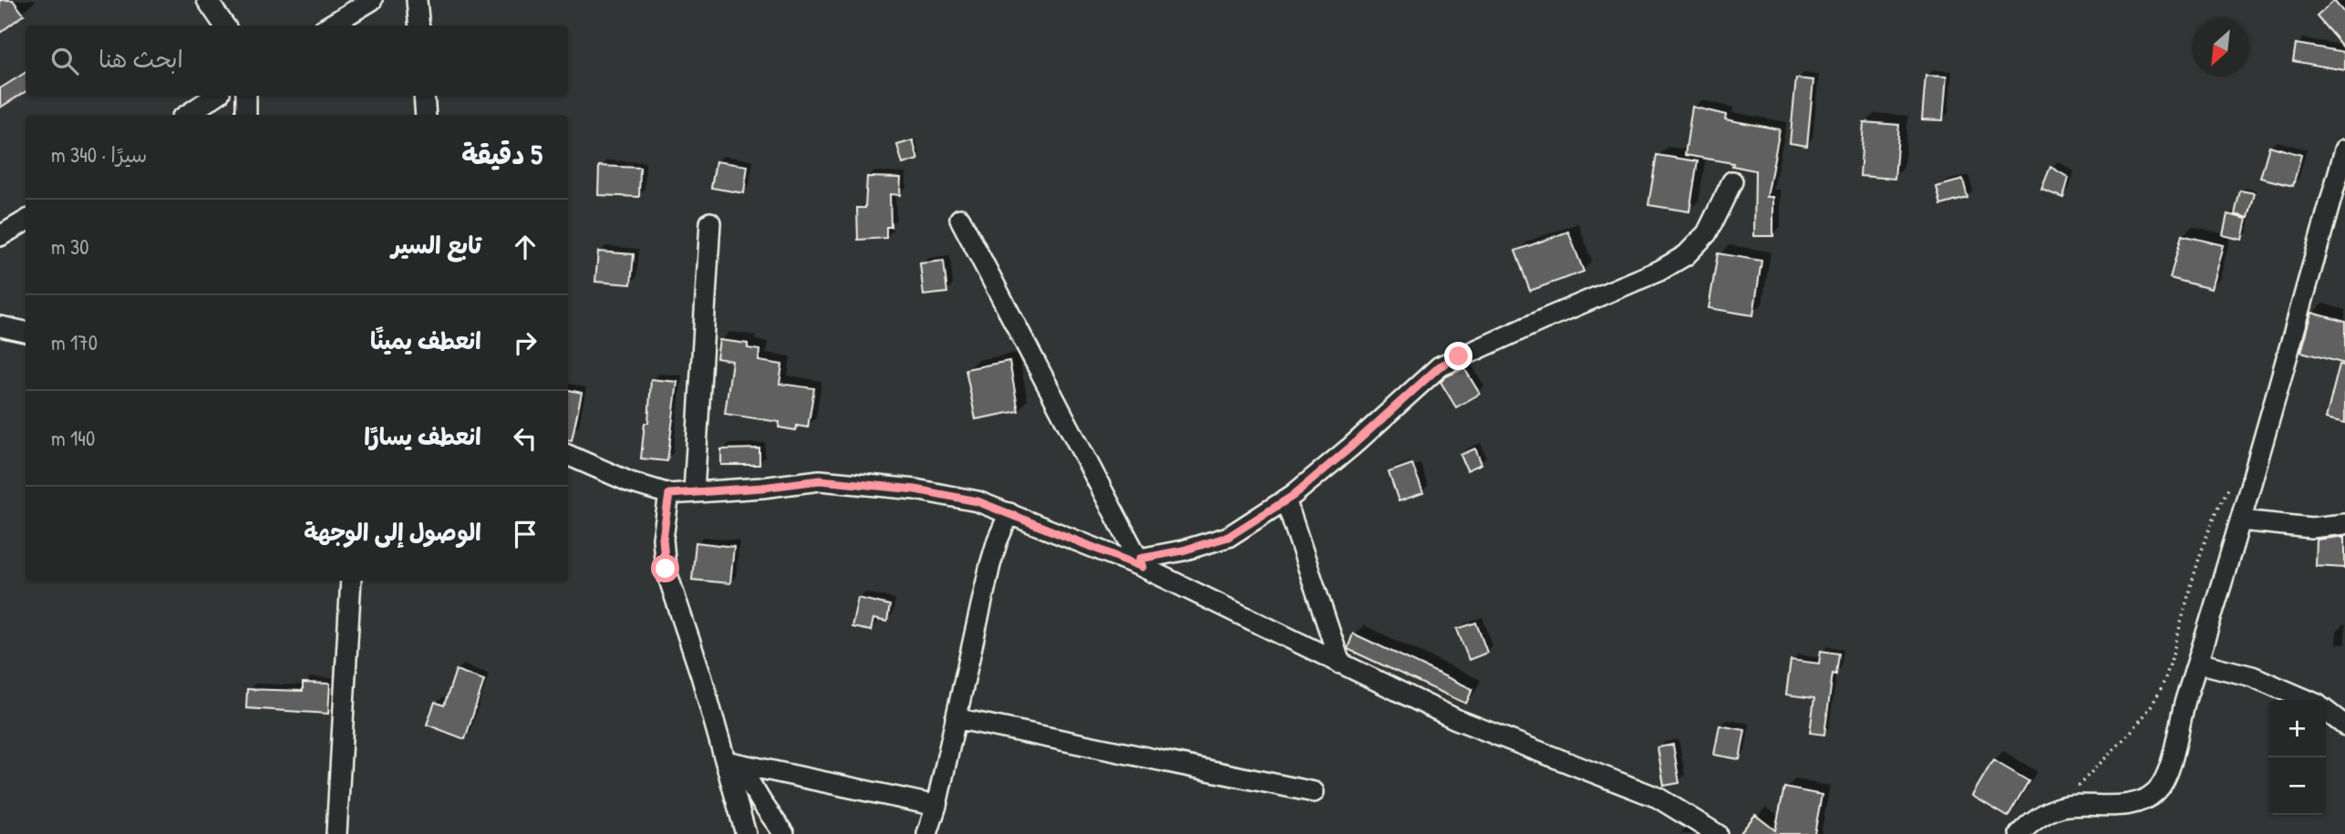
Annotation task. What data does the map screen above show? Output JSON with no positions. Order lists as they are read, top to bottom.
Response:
{
  "north": "bottom left",
  "page": {
    "search": "ابحث هنا",
    "heading": ["5 دقيقة", "سيرًا · 340 m"],
    "list": [
      ["تابع السير", "30 m"],
      ["انعطف يمينًا", "170 m"],
      ["انعطف يسارًا", "140 m"],
      "الوصول إلى الوجهة"
    ],
    "map_buttons": ["+", "−"]
  }
}
